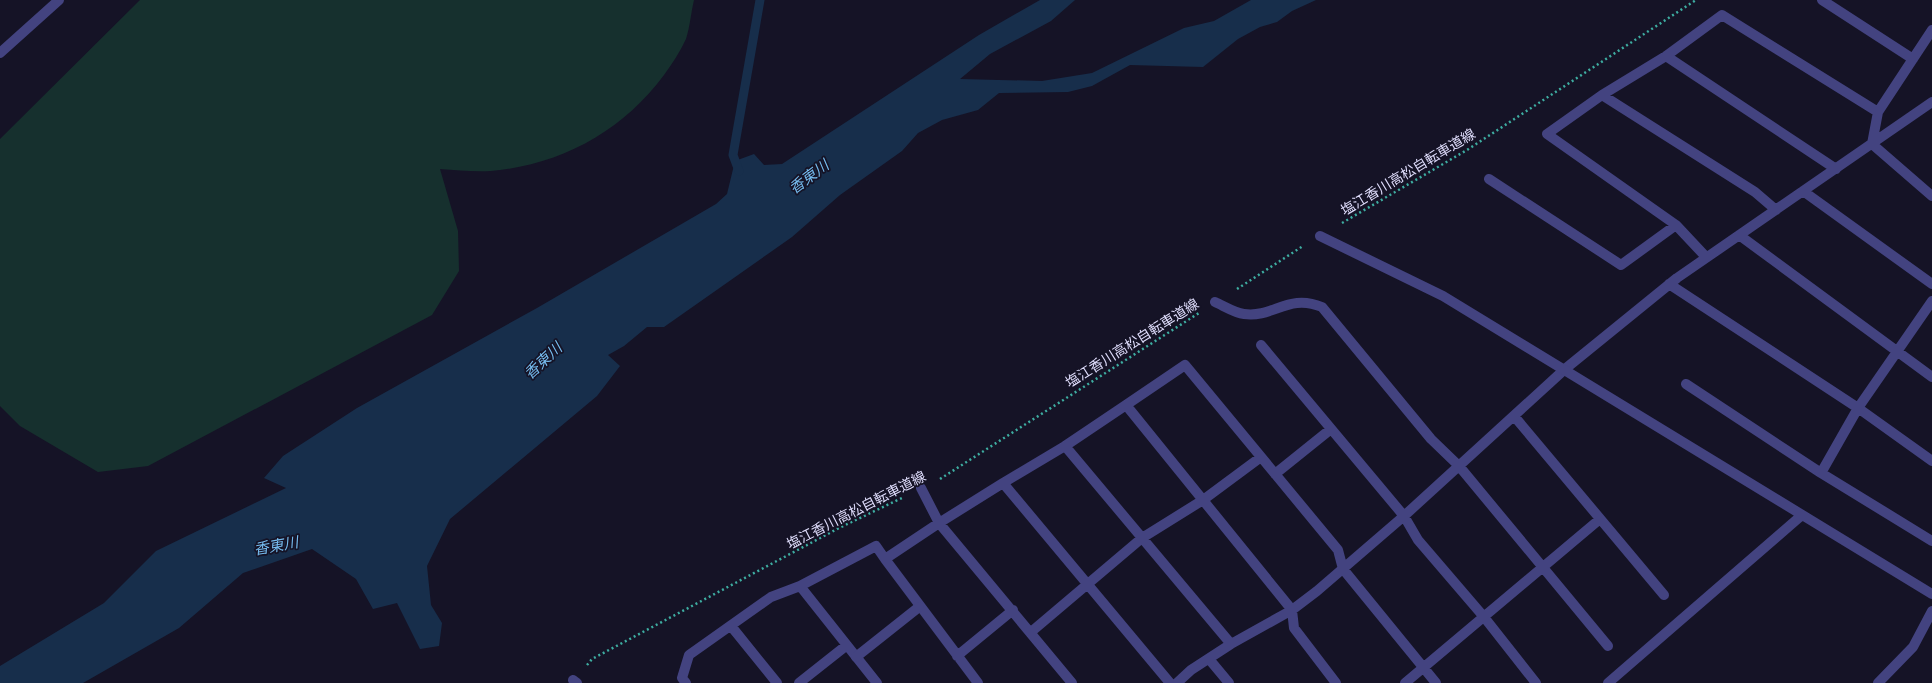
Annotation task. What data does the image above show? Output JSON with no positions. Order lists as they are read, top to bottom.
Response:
{
  "streets": {
    "path": ["塩江香川高松自転車道線"]
  },
  "water": ["香東川"]
}
